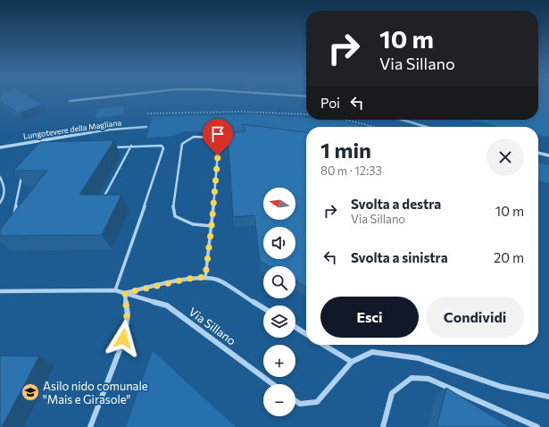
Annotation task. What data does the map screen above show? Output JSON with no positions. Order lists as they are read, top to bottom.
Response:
{
  "streets": {
    "street": ["Lungotevere della Magliana", "Via Sillano"]
  },
  "places": {
    "school or university": ["Asilo nido comunale \"Mais e Girasole\""]
  },
  "north": "left",
  "page": {
    "turn": ["10 m", "Via Sillano"],
    "then": "Poi",
    "heading": ["1 min", "80 m · 12:33"],
    "map_buttons": ["+", "−"],
    "list": [
      {
        "name": "Svolta a destra",
        "note": "Via Sillano",
        "value": "10 m"
      },
      {
        "name": "Svolta a sinistra",
        "value": "20 m"
      }
    ],
    "buttons": ["Esci", "Condividi"]
  }
}
